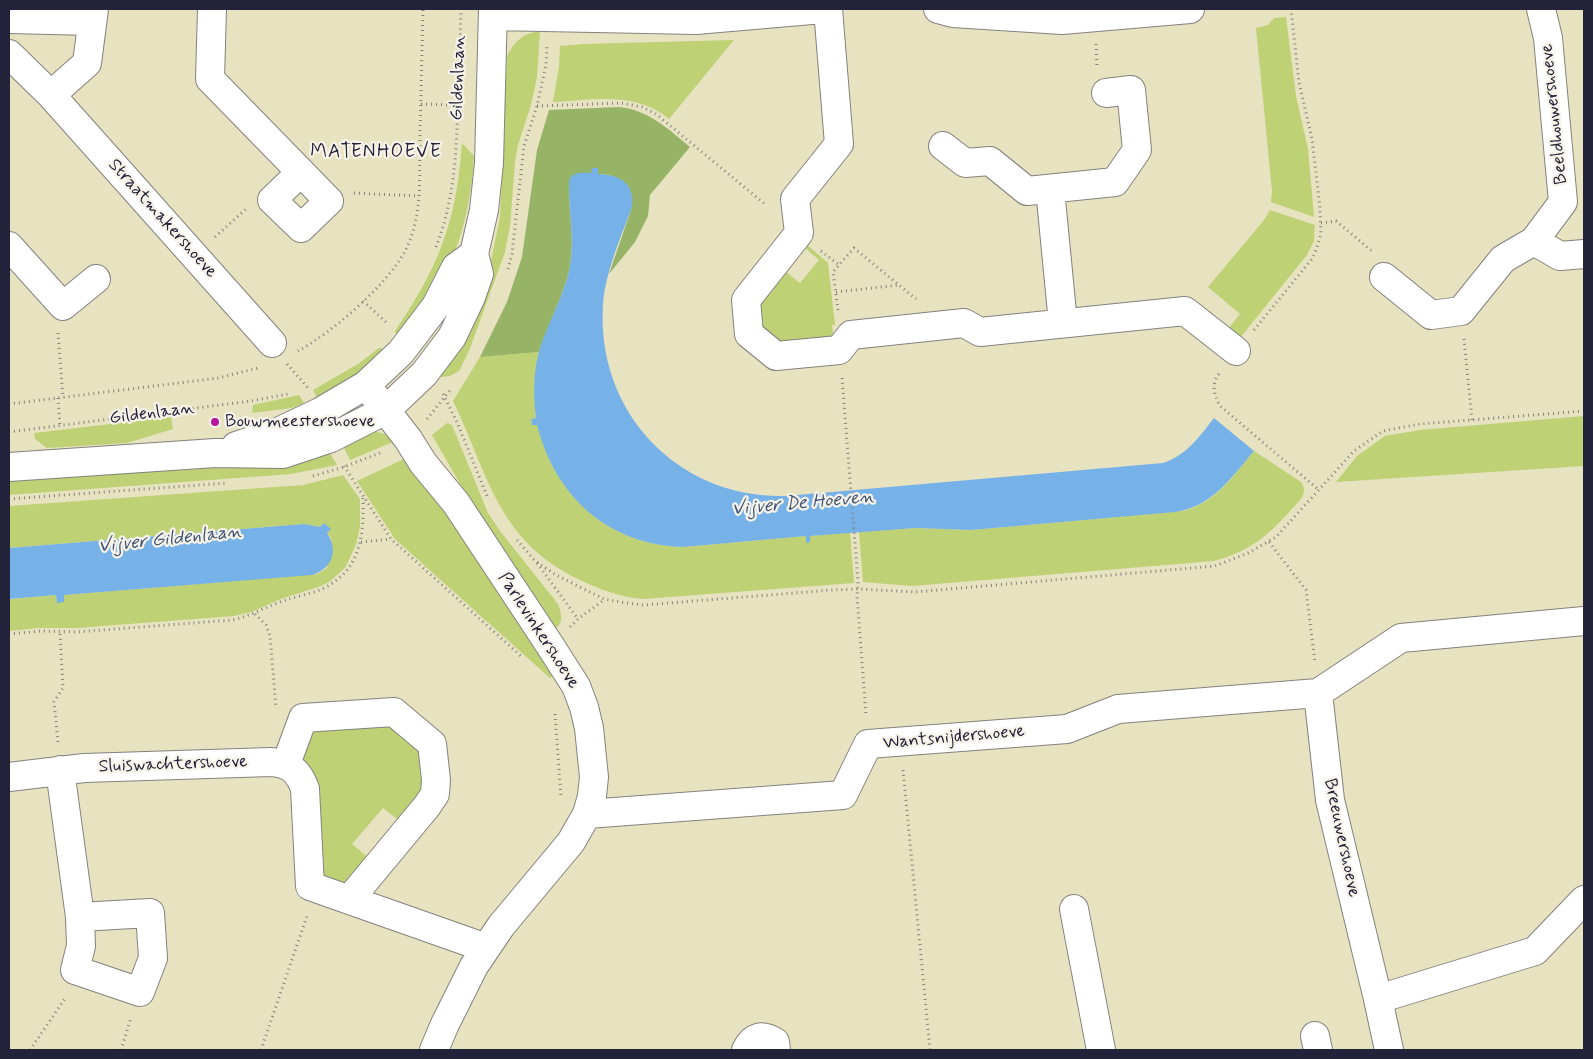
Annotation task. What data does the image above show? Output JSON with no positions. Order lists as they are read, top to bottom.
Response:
{
  "streets": {
    "street": [
      "Gildenlaan",
      "Beeldhouwershoeve",
      "Straatmakershoeve",
      "Parlevinkershoeve",
      "Wantsnijdershoeve",
      "Sluiswachtershoeve",
      "Breeuwershoeve"
    ]
  },
  "crossings": [
    ["Gildenlaan", "Parlevinkershoeve"],
    ["Parlevinkershoeve", "Wantsnijdershoeve"],
    ["Wantsnijdershoeve", "Breeuwershoeve"]
  ],
  "districts": ["MATENHOEVE"],
  "water": ["Vijver De Hoeven", "Vijver Gildenlaan"],
  "places": ["Bouwmeestershoeve"]
}
